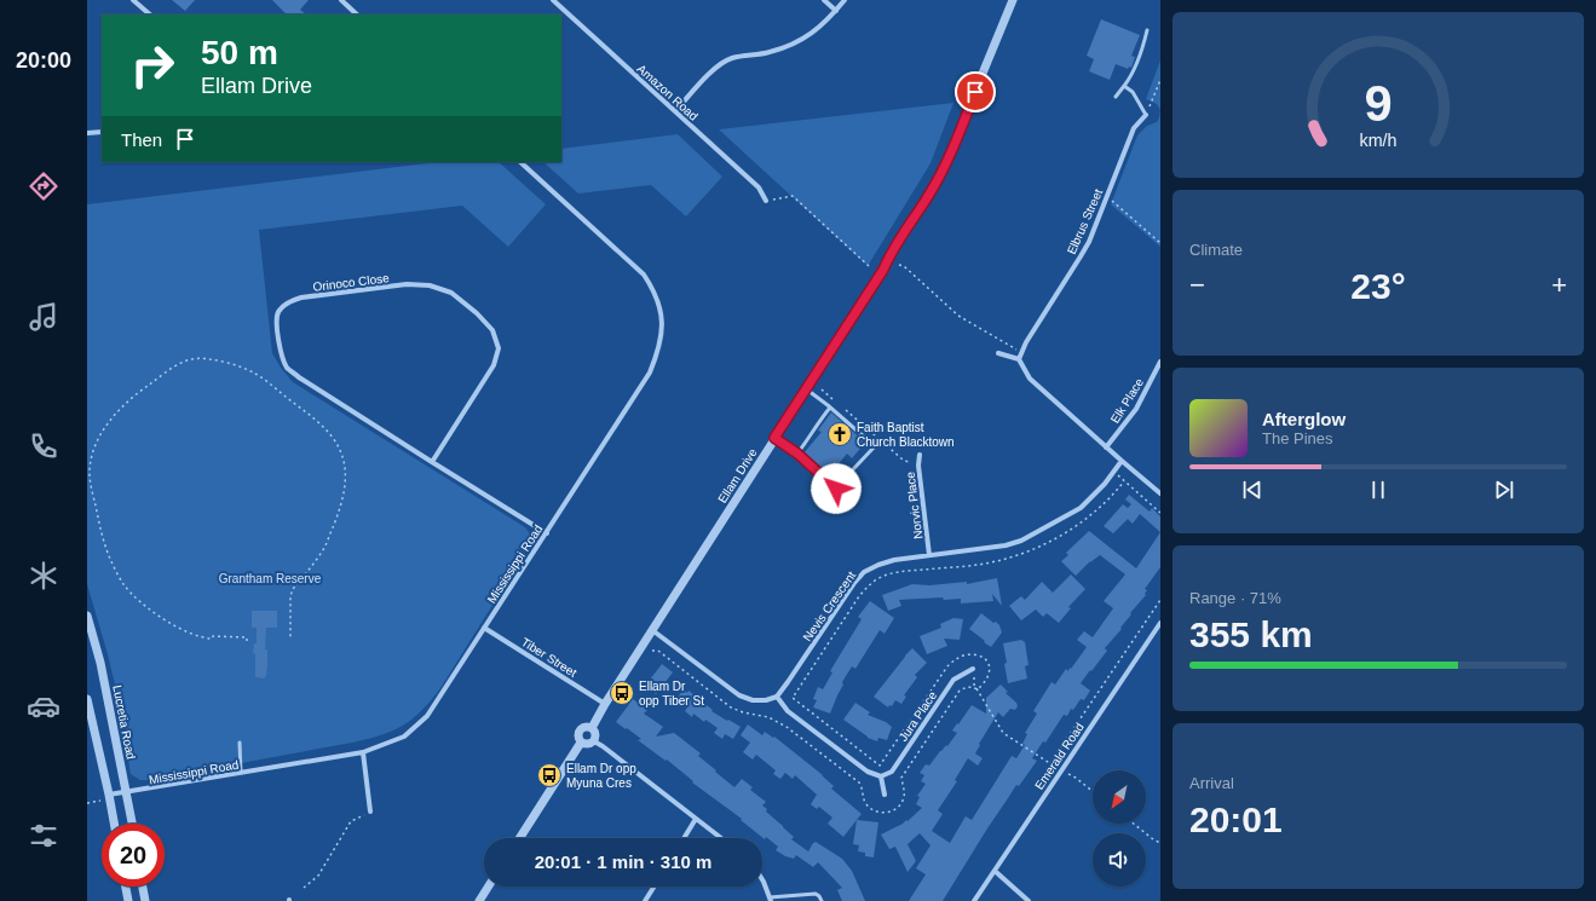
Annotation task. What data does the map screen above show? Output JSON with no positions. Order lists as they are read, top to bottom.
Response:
{
  "streets": {
    "street": [
      "Amazon Road",
      "Elbrus Street",
      "Orinoco Close",
      "Elk Place",
      "Ellam Drive",
      "Norvic Place",
      "Mississippi Road",
      "Nevis Crescent",
      "Tiber Street",
      "Jura Place",
      "Lucretia Road",
      "Emerald Road"
    ]
  },
  "crossings": [
    ["Orinoco Close", "Mississippi Road"],
    ["Ellam Drive", "Tiber Street"],
    ["Norvic Place", "Nevis Crescent"],
    ["Mississippi Road", "Tiber Street"],
    ["Mississippi Road", "Lucretia Road"]
  ],
  "parks": ["Grantham Reserve"],
  "places": {
    "church": ["Faith Baptist Church Blacktown"],
    "bus stop": ["Ellam Dr opp Tiber St", "Ellam Dr opp Myuna Cres"]
  },
  "north": "bottom left",
  "page": {
    "tabs": "20:00",
    "turn": ["50 m", "Ellam Drive"],
    "then": "Then",
    "tile": [
      "Climate",
      ["Range · 71%", "355 km"],
      ["Arrival", "20:01"]
    ],
    "heat": ["−", "23°", "+"],
    "song": ["Afterglow", "The Pines"],
    "limit": "20",
    "trip": "20:01 · 1 min · 310 m",
    "gauge": ["9", "km/h"]
  }
}
